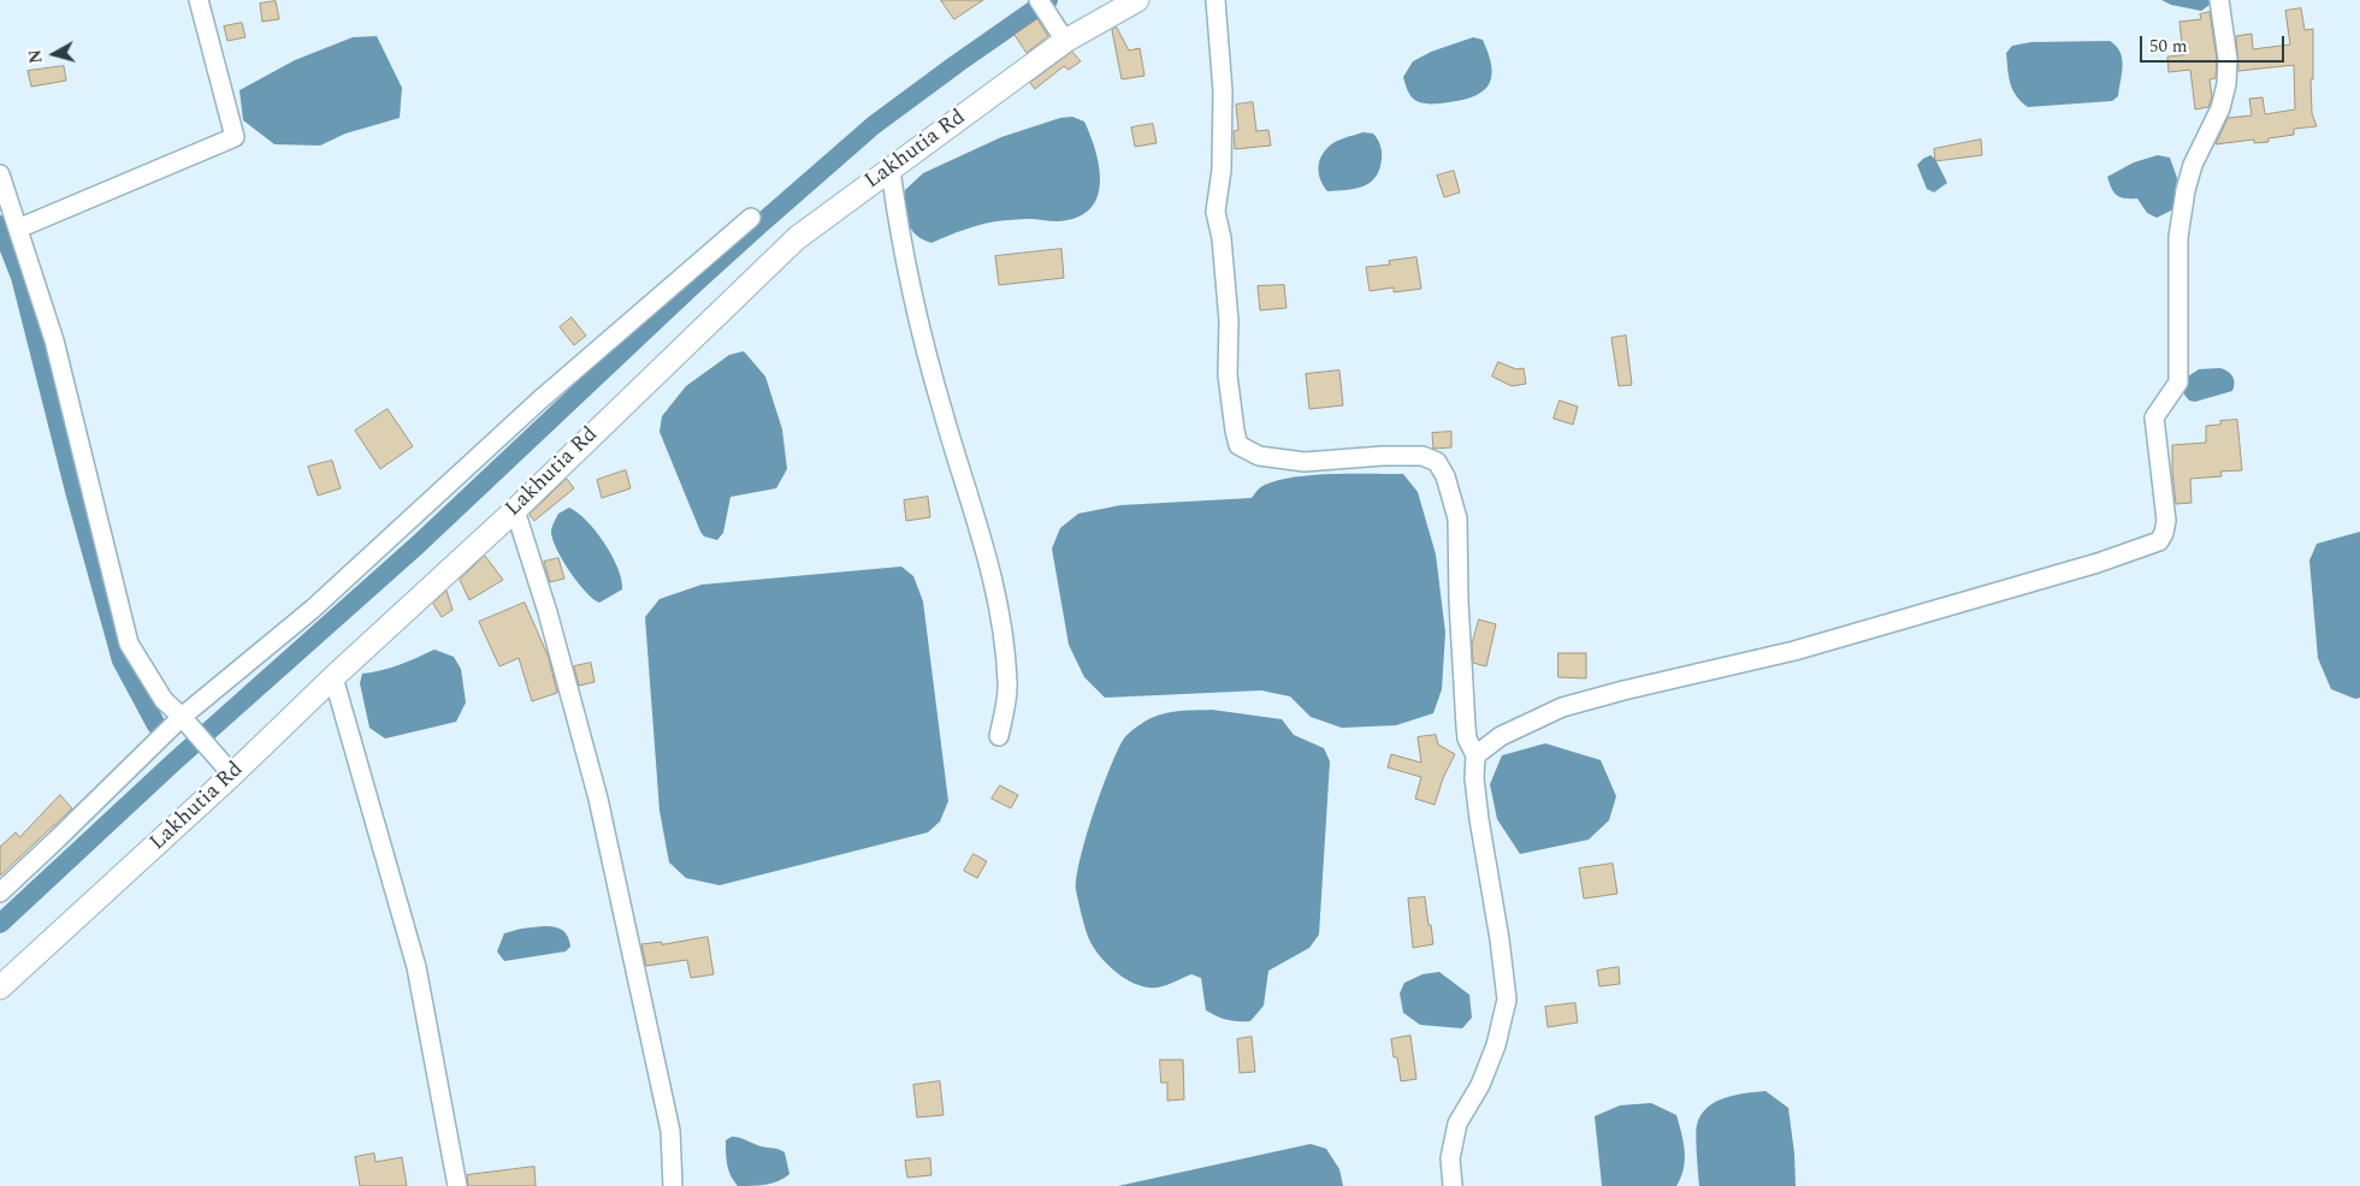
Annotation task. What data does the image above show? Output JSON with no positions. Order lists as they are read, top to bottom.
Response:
{
  "streets": {
    "street": ["Lakhutia Rd"]
  },
  "scale_bar": "50 m",
  "north": "left"
}
